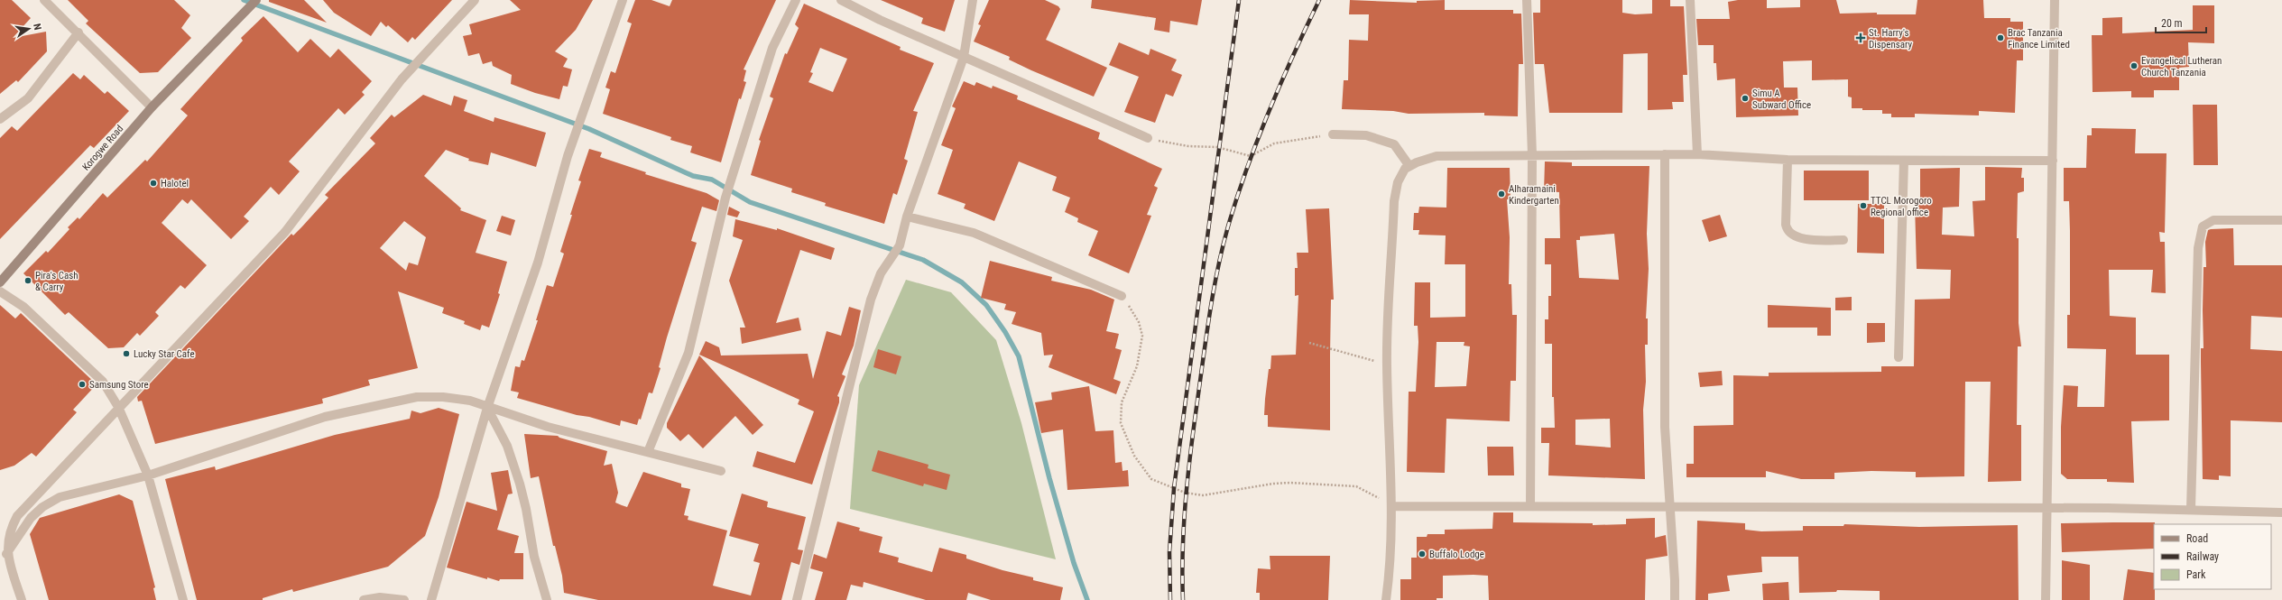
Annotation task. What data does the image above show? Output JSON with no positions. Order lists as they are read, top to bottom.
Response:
{
  "streets": {
    "main road": ["Korogwe Road"]
  },
  "places": {
    "health": ["St. Harry's Dispensary"],
    "other": [
      "Brac Tanzania Finance Limited",
      "Evangelical Lutheran Church Tanzania",
      "Simu A Subward Office",
      "Halotel",
      "Alharamaini Kindergarten",
      "TTCL Morogoro Regional office",
      "Pira's Cash & Carry",
      "Lucky Star Cafe",
      "Samsung Store",
      "Buffalo Lodge"
    ]
  },
  "legend": ["Road", "Railway", "Park"],
  "scale_bar": "20 m",
  "north": "right"
}
